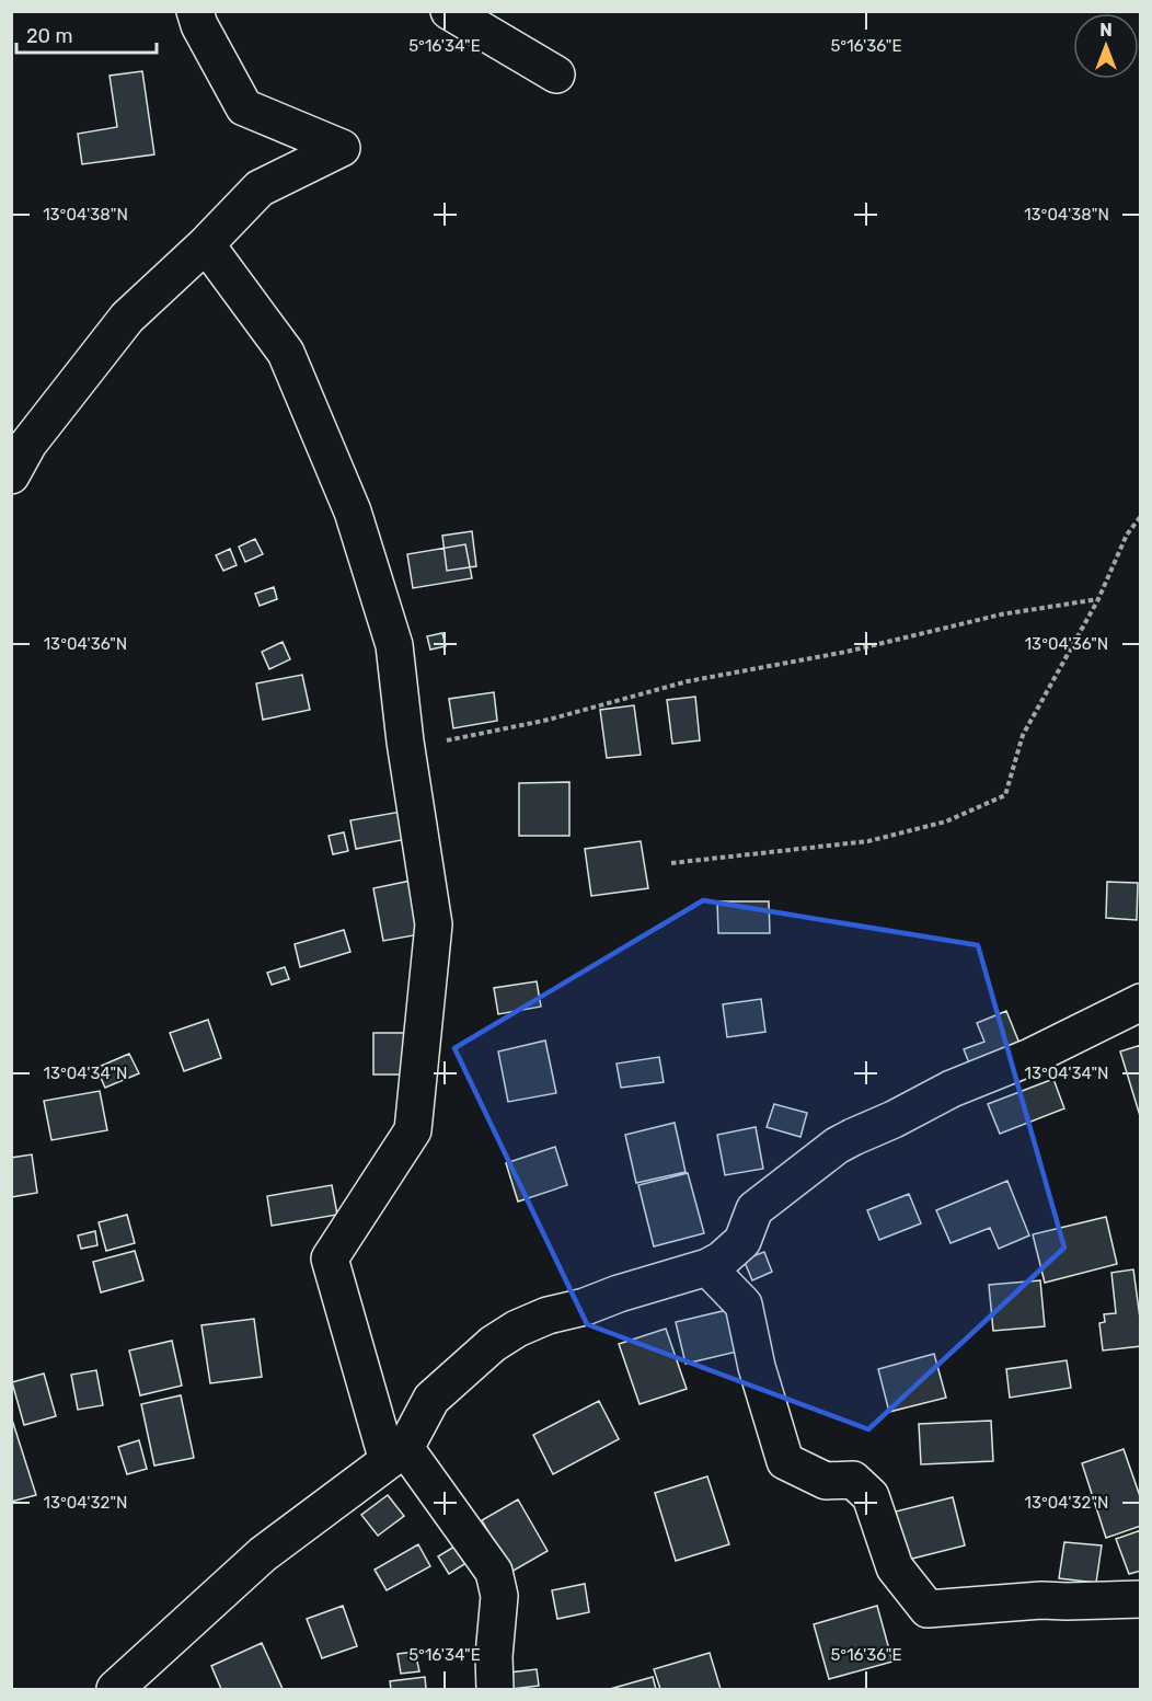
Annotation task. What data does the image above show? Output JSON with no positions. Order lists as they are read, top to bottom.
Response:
{
  "scale_bar": "20 m",
  "north": "top",
  "coordinates": [
    "5°16'34\"E",
    "5°16'36\"E",
    "13°04'38\"N",
    "13°04'36\"N",
    "13°04'34\"N",
    "13°04'32\"N"
  ]
}
